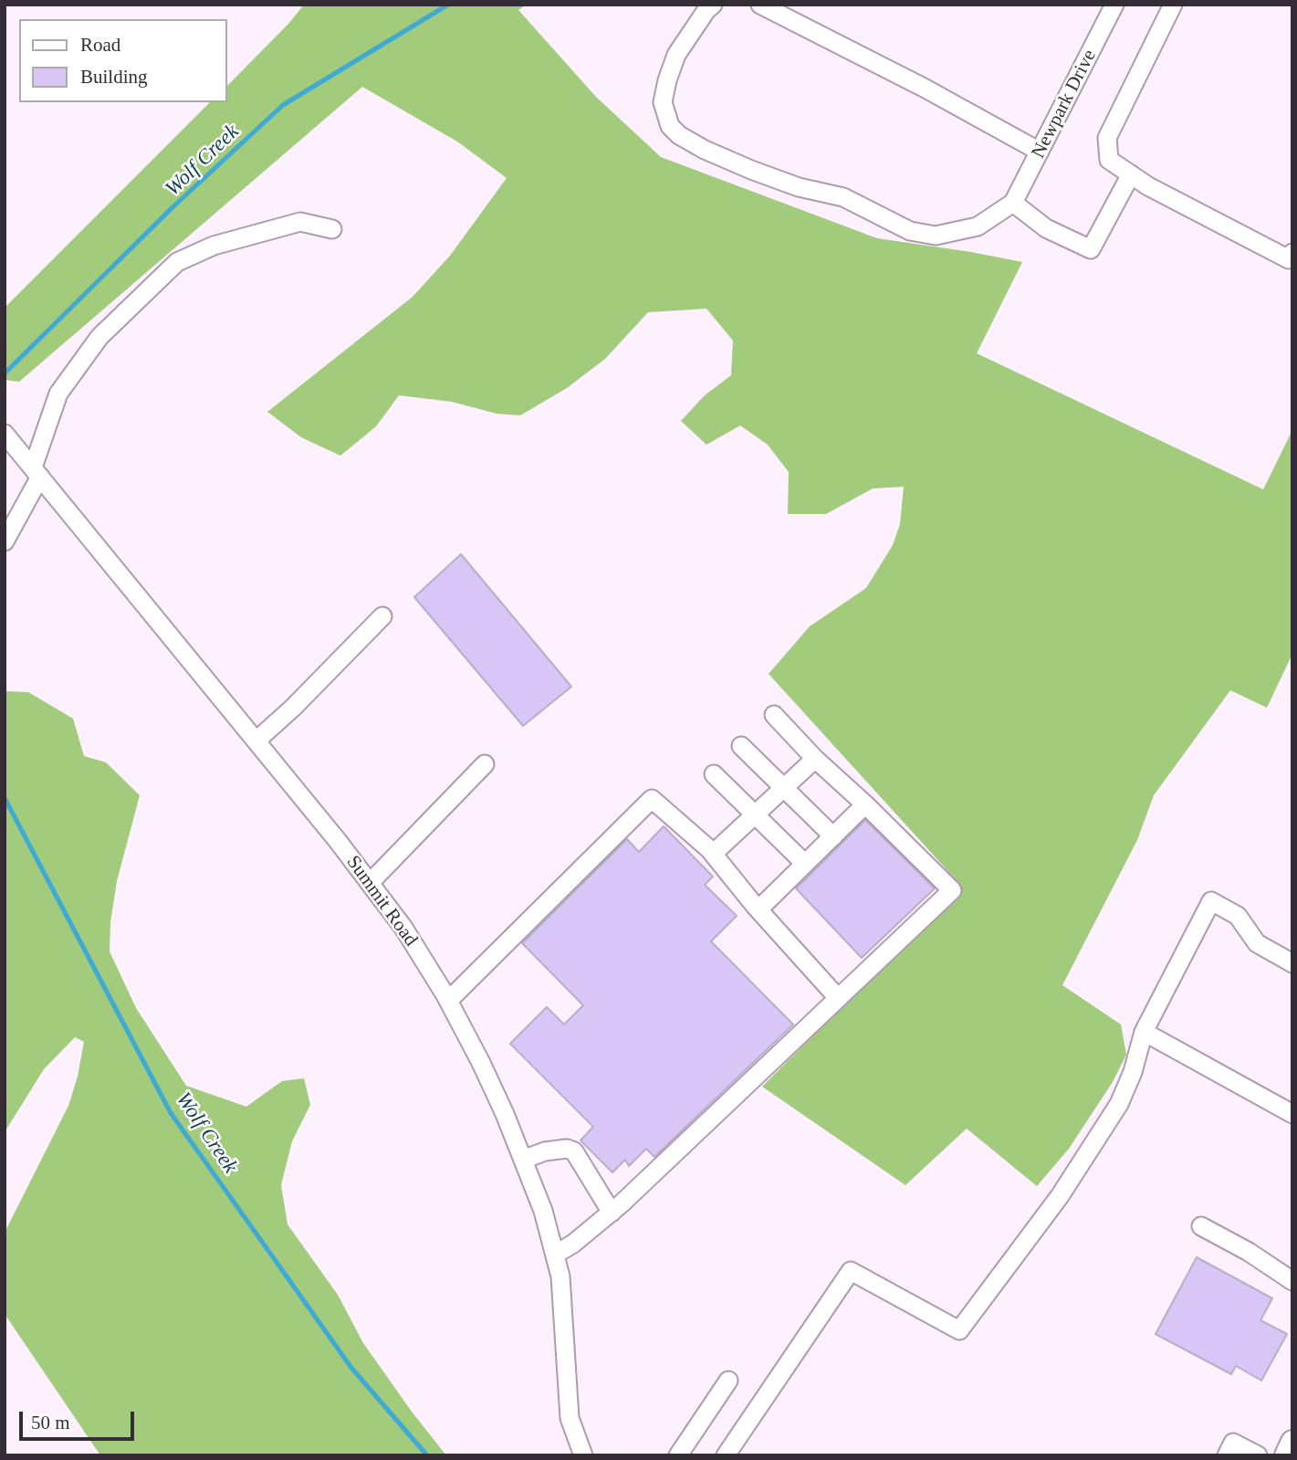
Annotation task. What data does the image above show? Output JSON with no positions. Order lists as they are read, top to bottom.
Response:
{
  "streets": {
    "street": ["Newpark Drive", "Summit Road"]
  },
  "water": ["Wolf Creek"],
  "legend": ["Road", "Building"],
  "scale_bar": "50 m"
}
